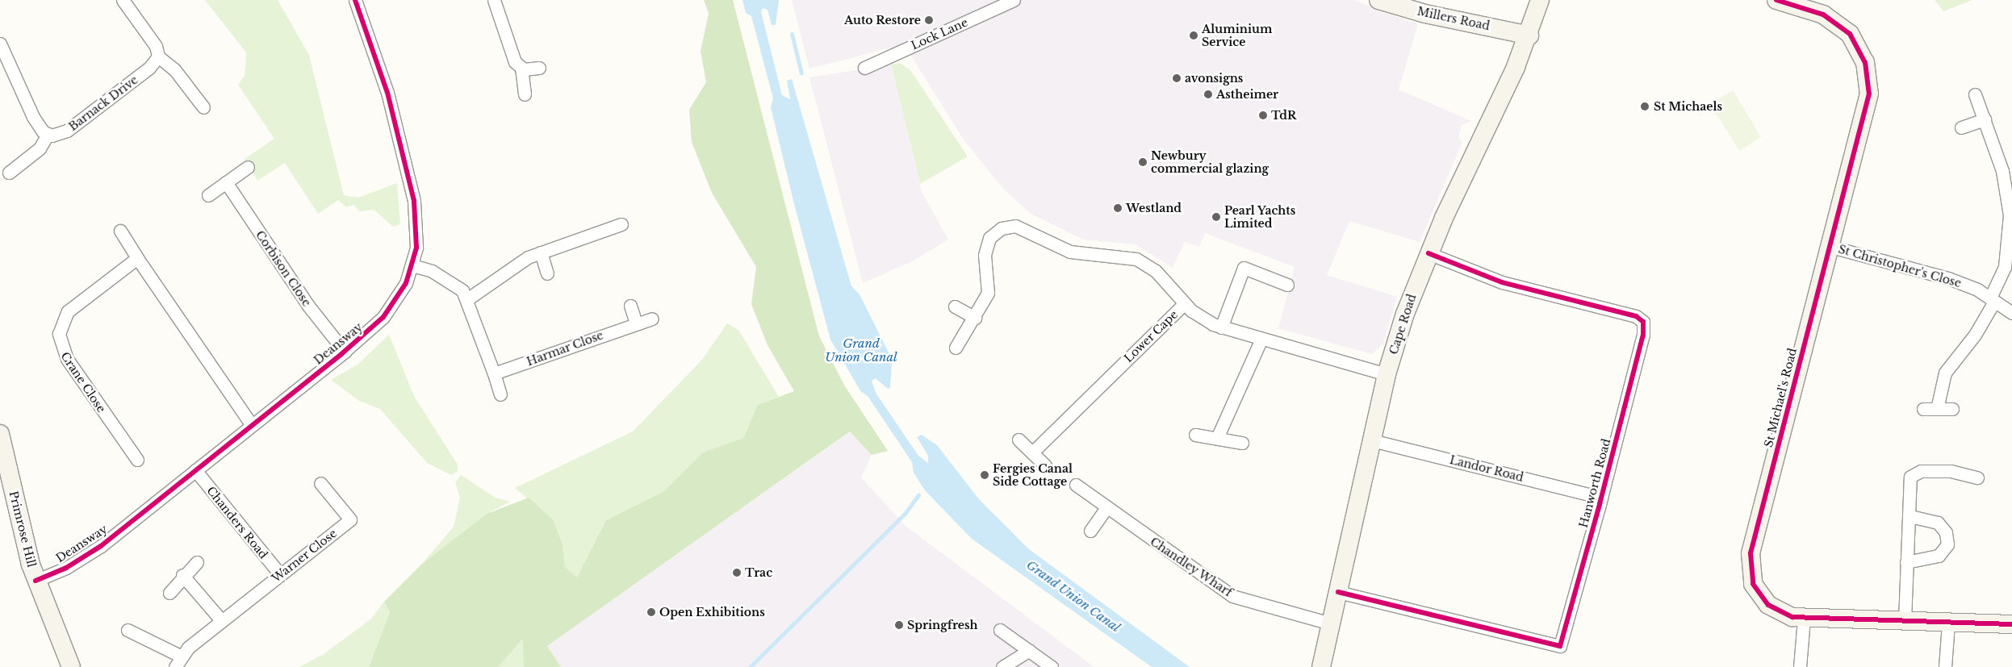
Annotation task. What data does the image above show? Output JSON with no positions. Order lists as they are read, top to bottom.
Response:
{
  "streets": {
    "street": [
      "Millers Road",
      "Lock Lane",
      "Barnack Drive",
      "St Christopher's Close",
      "Corbison Close",
      "Cape Road",
      "Lower Cape",
      "Deansway",
      "Harmar Close",
      "Crane Close",
      "St Michael's Road",
      "Landor Road",
      "Hanworth Road",
      "Chanders Road",
      "Primrose Hill",
      "Warner Close",
      "Chandley Wharf"
    ]
  },
  "crossings": [
    ["Millers Road", "Cape Road"],
    ["St Christopher's Close", "St Michael's Road"],
    ["Corbison Close", "Deansway"],
    ["Cape Road", "Lower Cape"],
    ["Cape Road", "Landor Road"],
    ["Cape Road", "Hanworth Road"],
    ["Cape Road", "Chandley Wharf"],
    ["Deansway", "Chanders Road"],
    ["Deansway", "Primrose Hill"],
    ["Landor Road", "Hanworth Road"],
    ["Chanders Road", "Warner Close"]
  ],
  "water": ["Grand Union Canal"],
  "places": [
    "Auto Restore",
    "Aluminium Service",
    "avonsigns",
    "Astheimer",
    "St Michaels",
    "TdR",
    "Newbury commercial glazing",
    "Westland",
    "Pearl Yachts Limited",
    "Fergies Canal Side Cottage",
    "Trac",
    "Open Exhibitions",
    "Springfresh"
  ]
}
